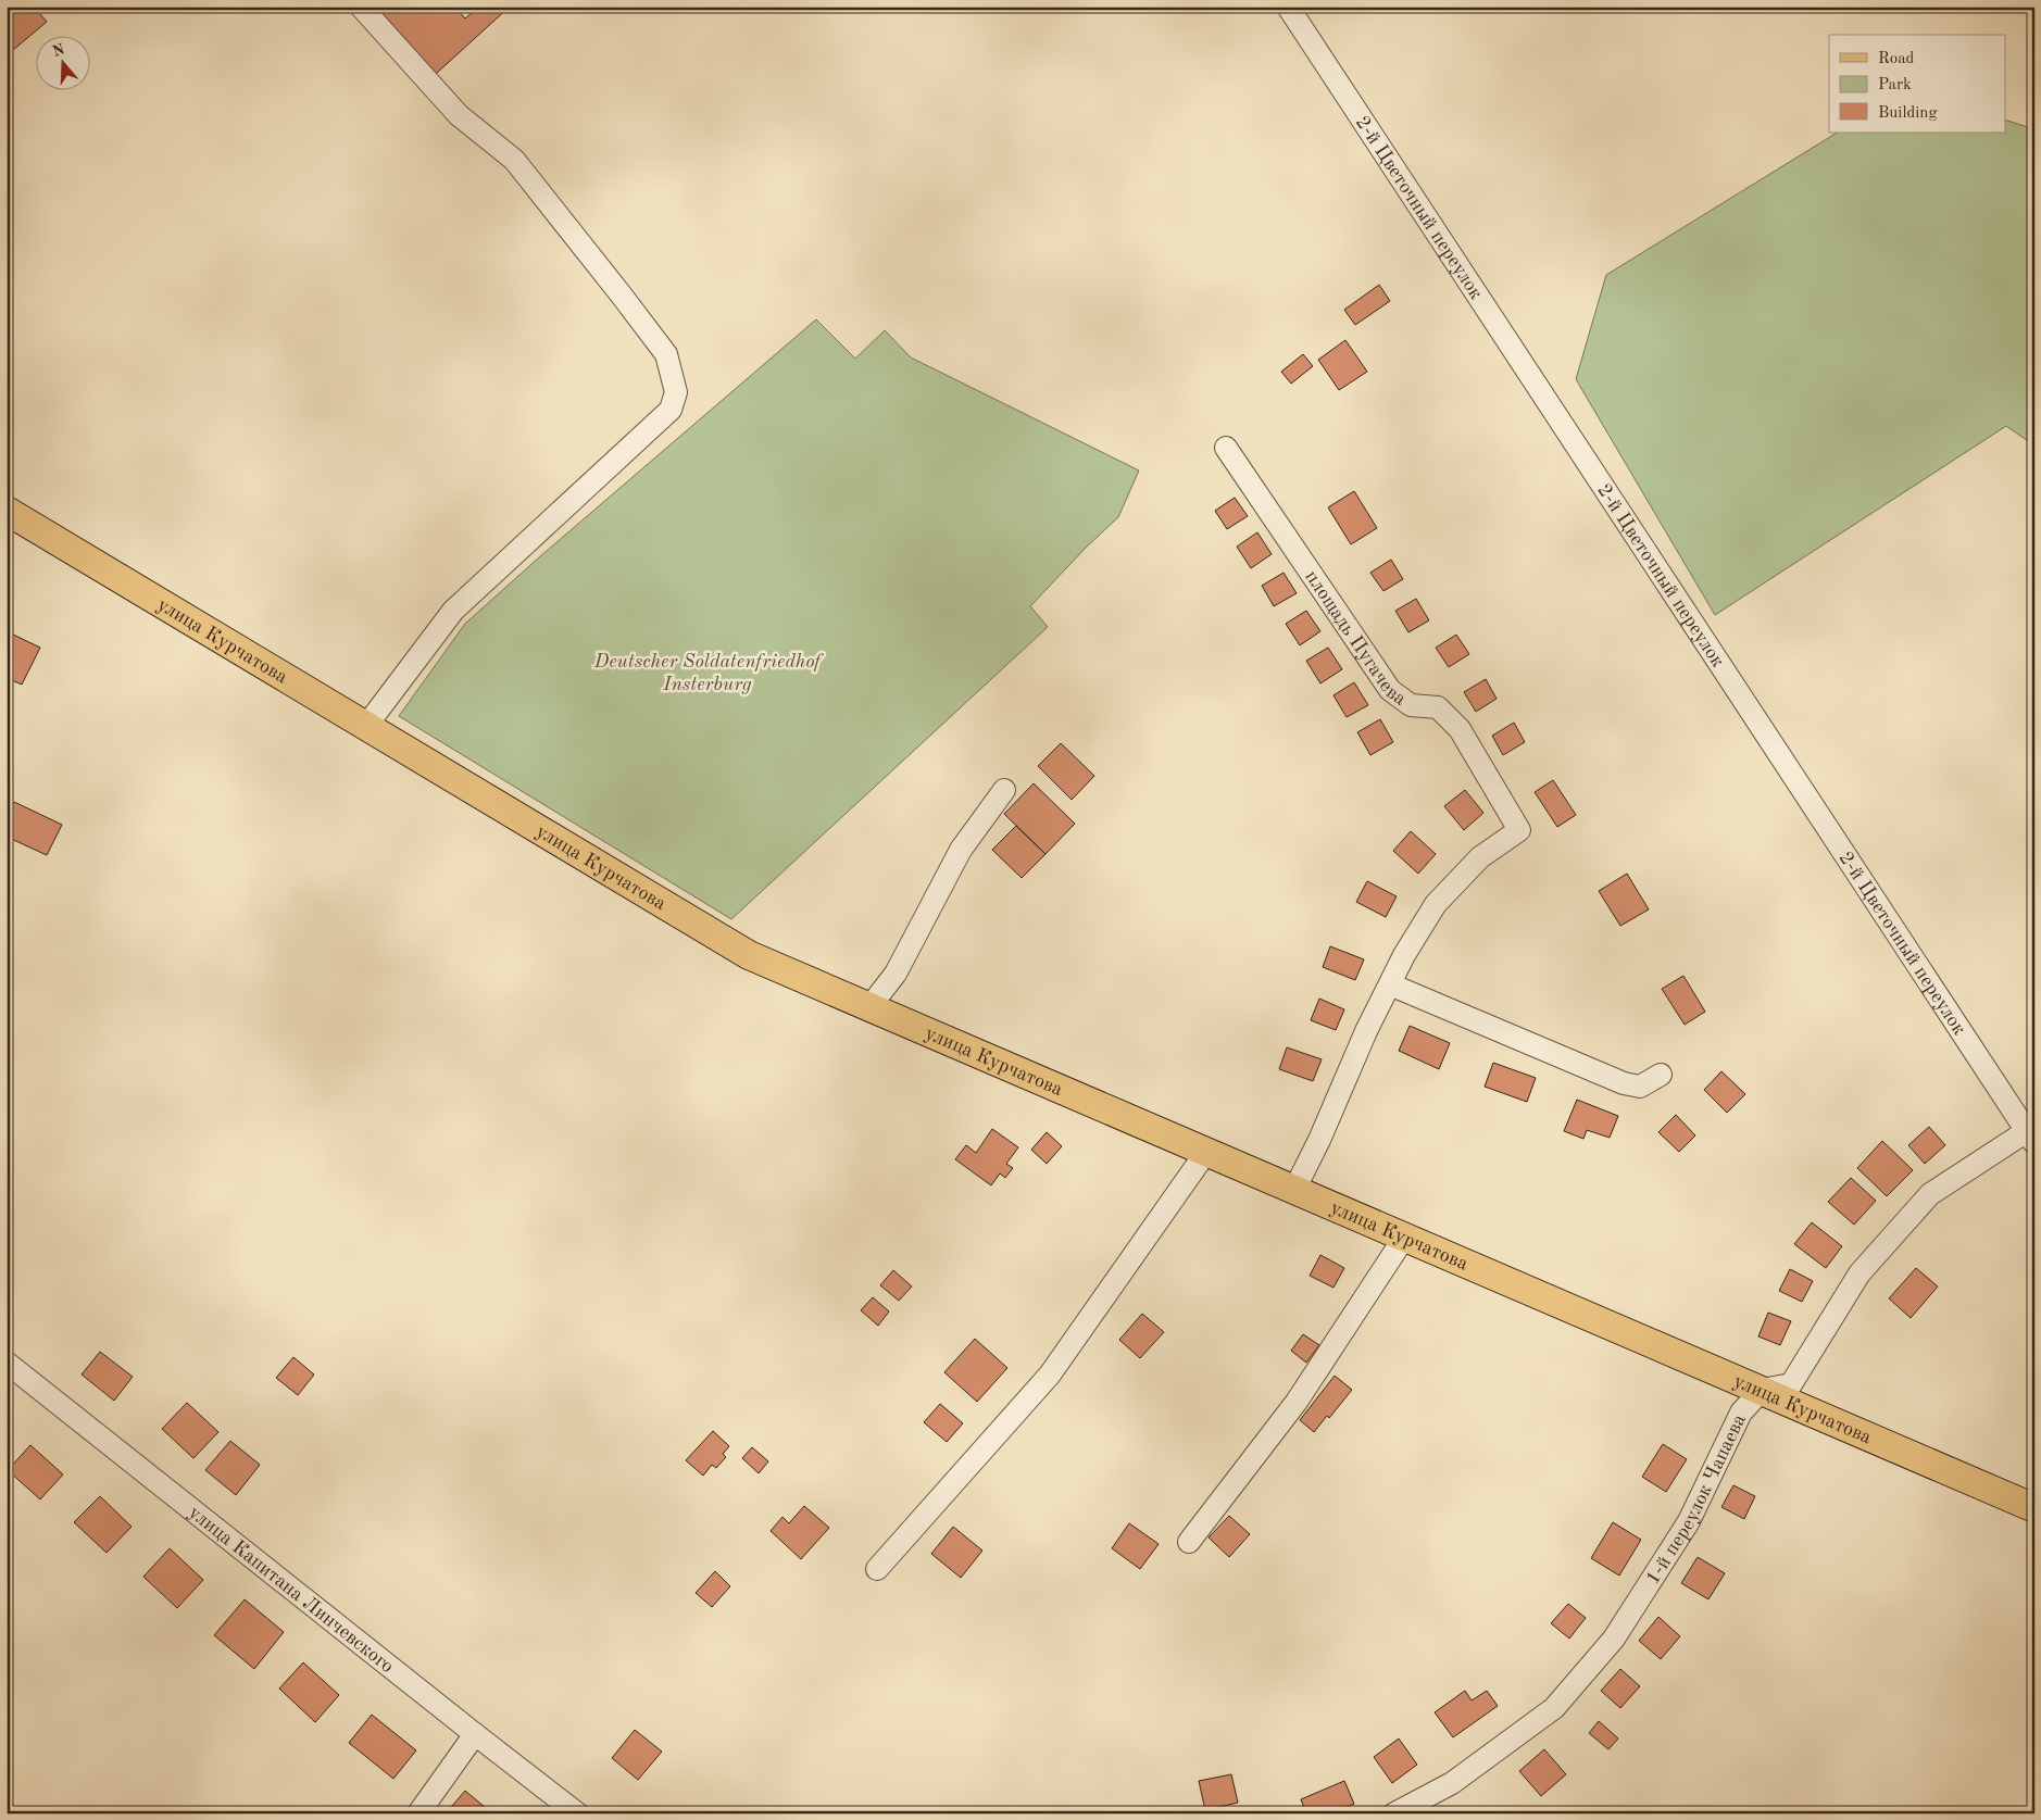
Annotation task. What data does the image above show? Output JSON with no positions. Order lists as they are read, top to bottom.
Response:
{
  "streets": {
    "main road": ["улица Курчатова"],
    "street": [
      "2-й Цветочный переулок",
      "площадь Пугачева",
      "1-й переулок Чапаева",
      "улица Капитана Линчевского"
    ]
  },
  "crossings": [
    ["улица Курчатова", "1-й переулок Чапаева"]
  ],
  "parks": ["Deutscher Soldatenfriedhof Insterburg"],
  "legend": ["Road", "Park", "Building"],
  "north": "top"
}
